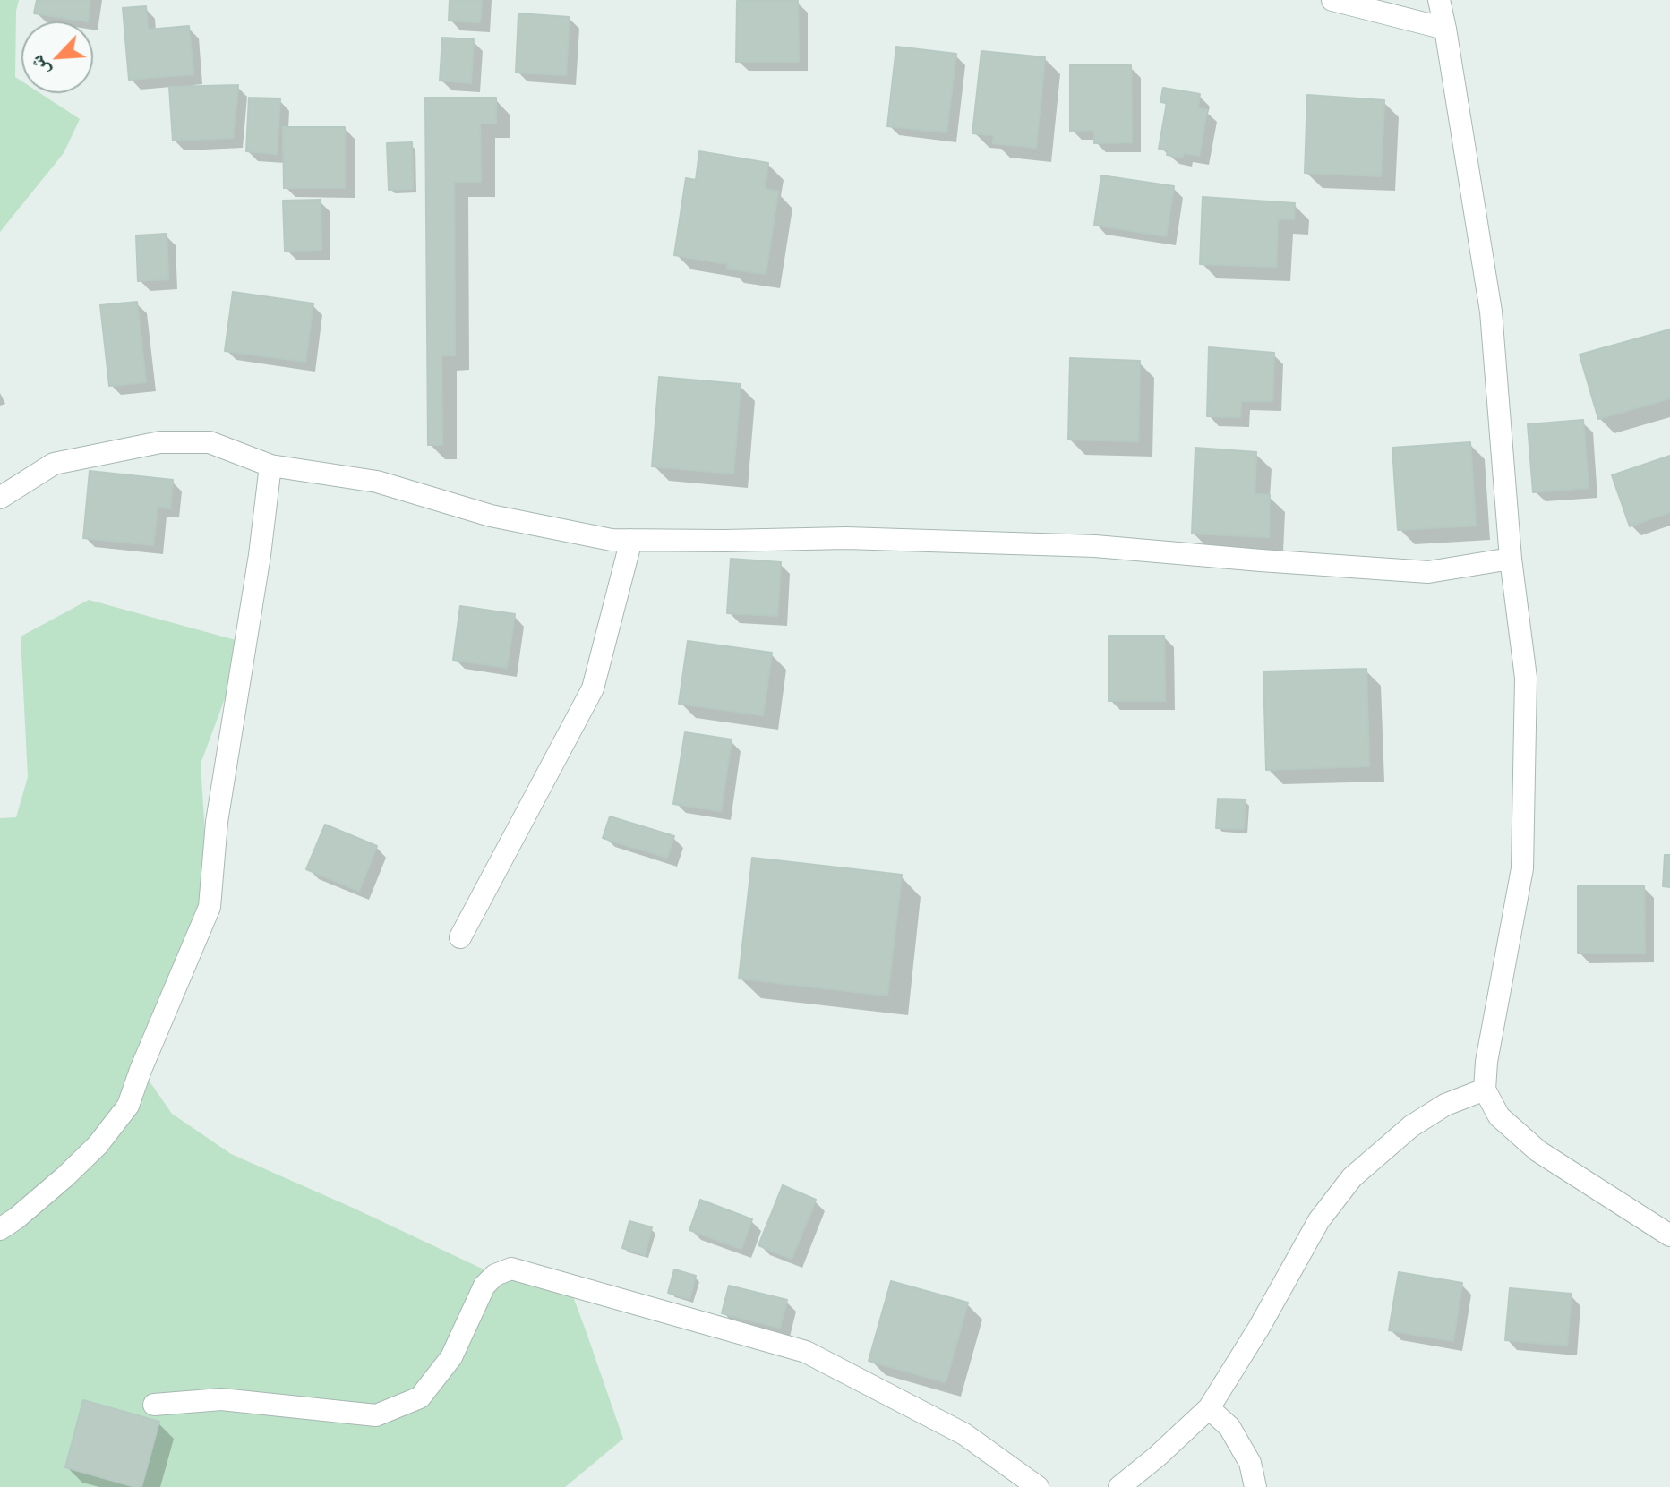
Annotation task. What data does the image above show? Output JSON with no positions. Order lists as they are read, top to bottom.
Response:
{
  "north": "bottom left"
}
